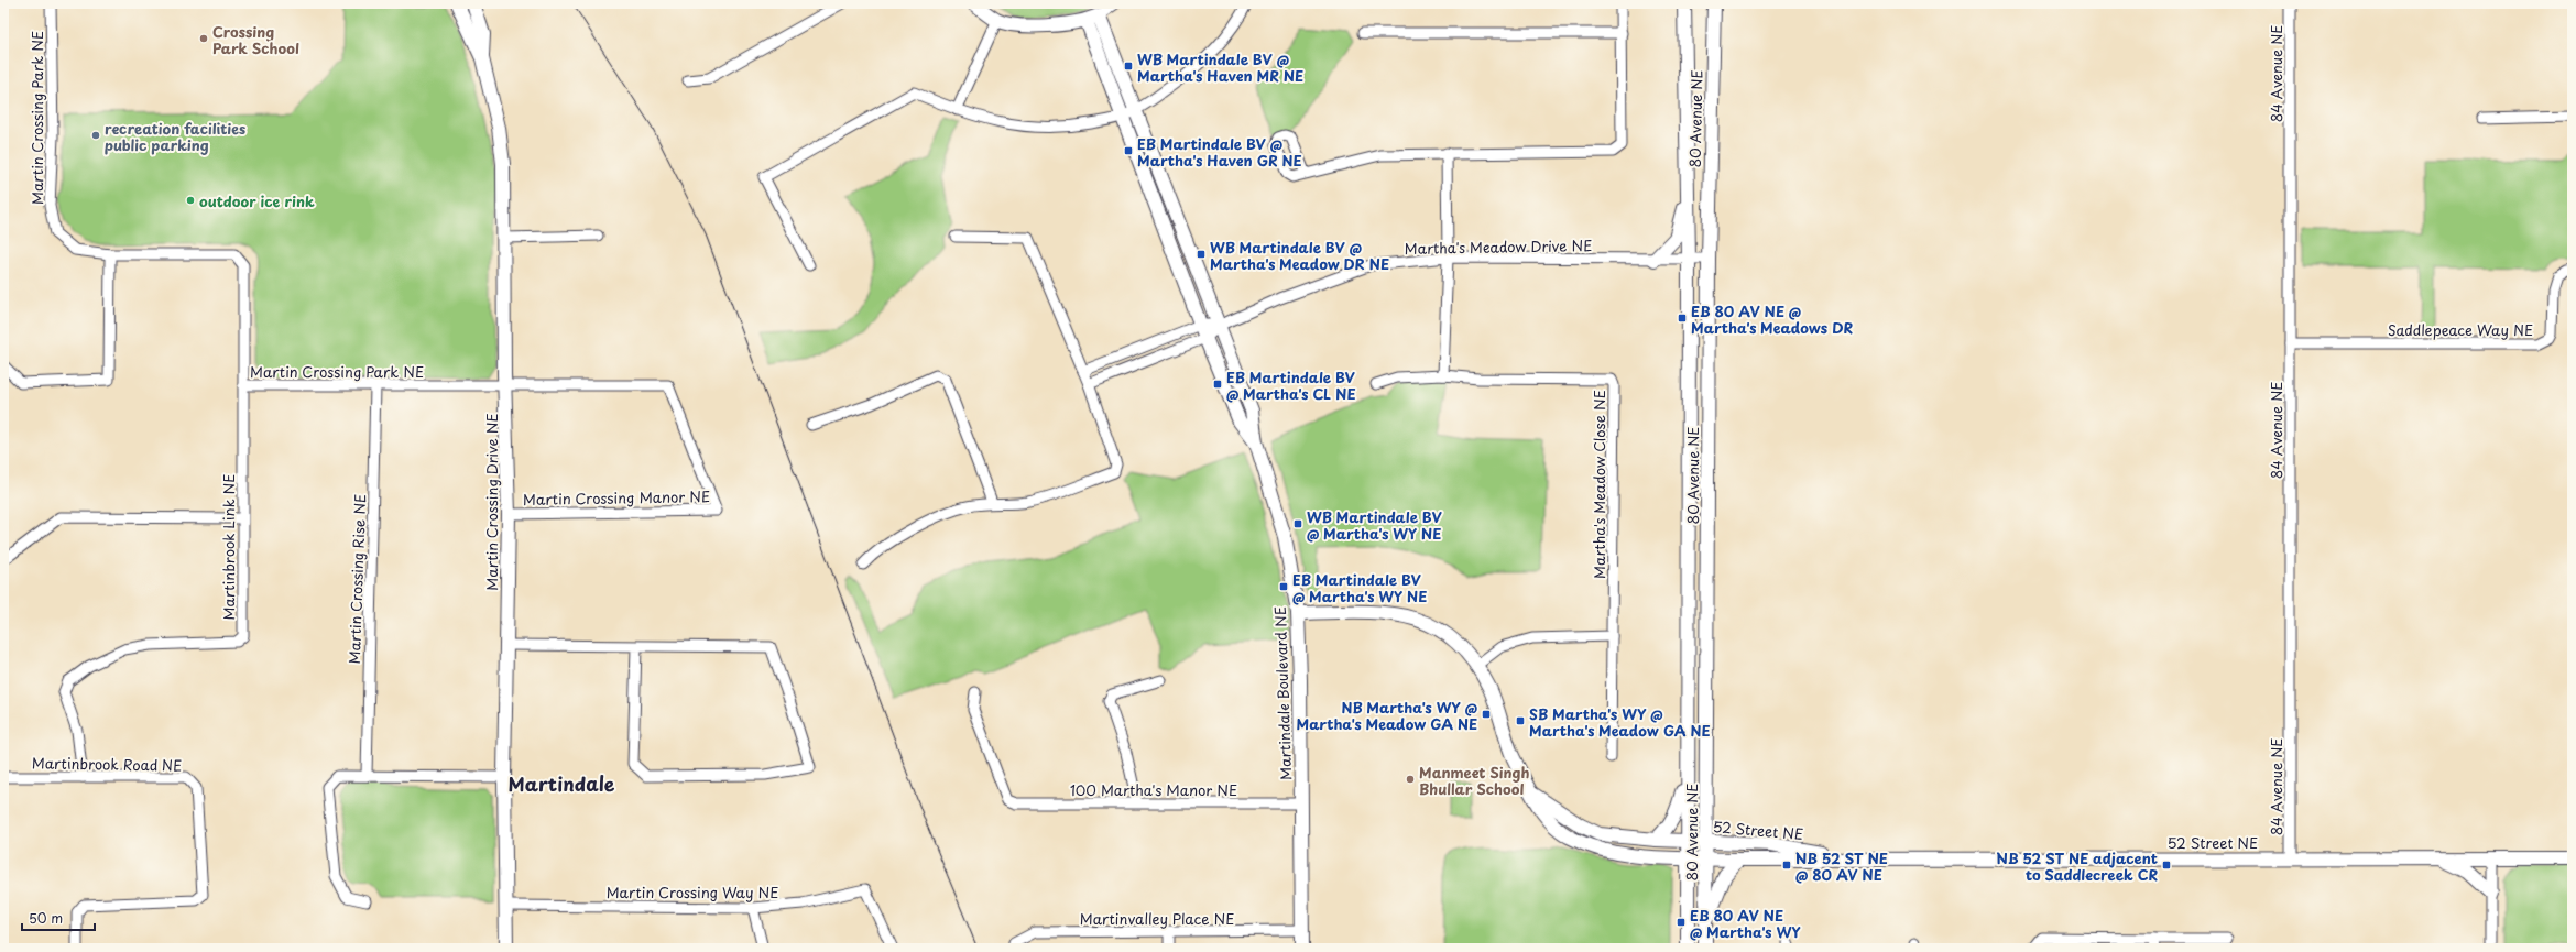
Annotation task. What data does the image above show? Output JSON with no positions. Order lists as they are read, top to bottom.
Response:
{
  "streets": {
    "street": [
      "84 Avenue NE",
      "Martin Crossing Park NE",
      "80 Avenue NE",
      "Martha's Meadow Drive NE",
      "Saddlepeace Way NE",
      "Martha's Meadow Close NE",
      "Martin Crossing Manor NE",
      "Martin Crossing Drive NE",
      "Martinbrook Link NE",
      "Martin Crossing Rise NE",
      "Martindale Boulevard NE",
      "Martinbrook Road NE",
      "100 Martha's Manor NE",
      "52 Street NE",
      "Martin Crossing Way NE",
      "Martinvalley Place NE"
    ]
  },
  "crossings": [
    ["84 Avenue NE", "Saddlepeace Way NE"],
    ["84 Avenue NE", "52 Street NE"],
    ["Martin Crossing Park NE", "Martin Crossing Manor NE"],
    ["Martin Crossing Park NE", "Martin Crossing Drive NE"],
    ["Martin Crossing Park NE", "Martinbrook Link NE"],
    ["Martin Crossing Park NE", "Martin Crossing Rise NE"],
    ["80 Avenue NE", "Martha's Meadow Drive NE"],
    ["80 Avenue NE", "52 Street NE"],
    ["Martha's Meadow Drive NE", "Martindale Boulevard NE"],
    ["Martin Crossing Manor NE", "Martin Crossing Drive NE"],
    ["Martin Crossing Drive NE", "Martin Crossing Way NE"],
    ["Martinbrook Link NE", "Martinbrook Road NE"],
    ["Martindale Boulevard NE", "100 Martha's Manor NE"],
    ["Martindale Boulevard NE", "52 Street NE"],
    ["Martindale Boulevard NE", "Martinvalley Place NE"]
  ],
  "districts": ["Martindale"],
  "places": {
    "other": [
      "Crossing Park School",
      "recreation facilities public parking",
      "outdoor ice rink",
      "Manmeet Singh Bhullar School"
    ],
    "transit": [
      "WB Martindale BV @ Martha's Haven MR NE",
      "EB Martindale BV @ Martha's Haven GR NE",
      "WB Martindale BV @ Martha's Meadow DR NE",
      "EB 80 AV NE @ Martha's Meadows DR",
      "EB Martindale BV @ Martha's CL NE",
      "WB Martindale BV @ Martha's WY NE",
      "EB Martindale BV @ Martha's WY NE",
      "NB Martha's WY @ Martha's Meadow GA NE",
      "SB Martha's WY @ Martha's Meadow GA NE",
      "NB 52 ST NE @ 80 AV NE",
      "NB 52 ST NE adjacent to Saddlecreek CR",
      "EB 80 AV NE @ Martha's WY"
    ]
  },
  "scale_bar": "50 m"
}
